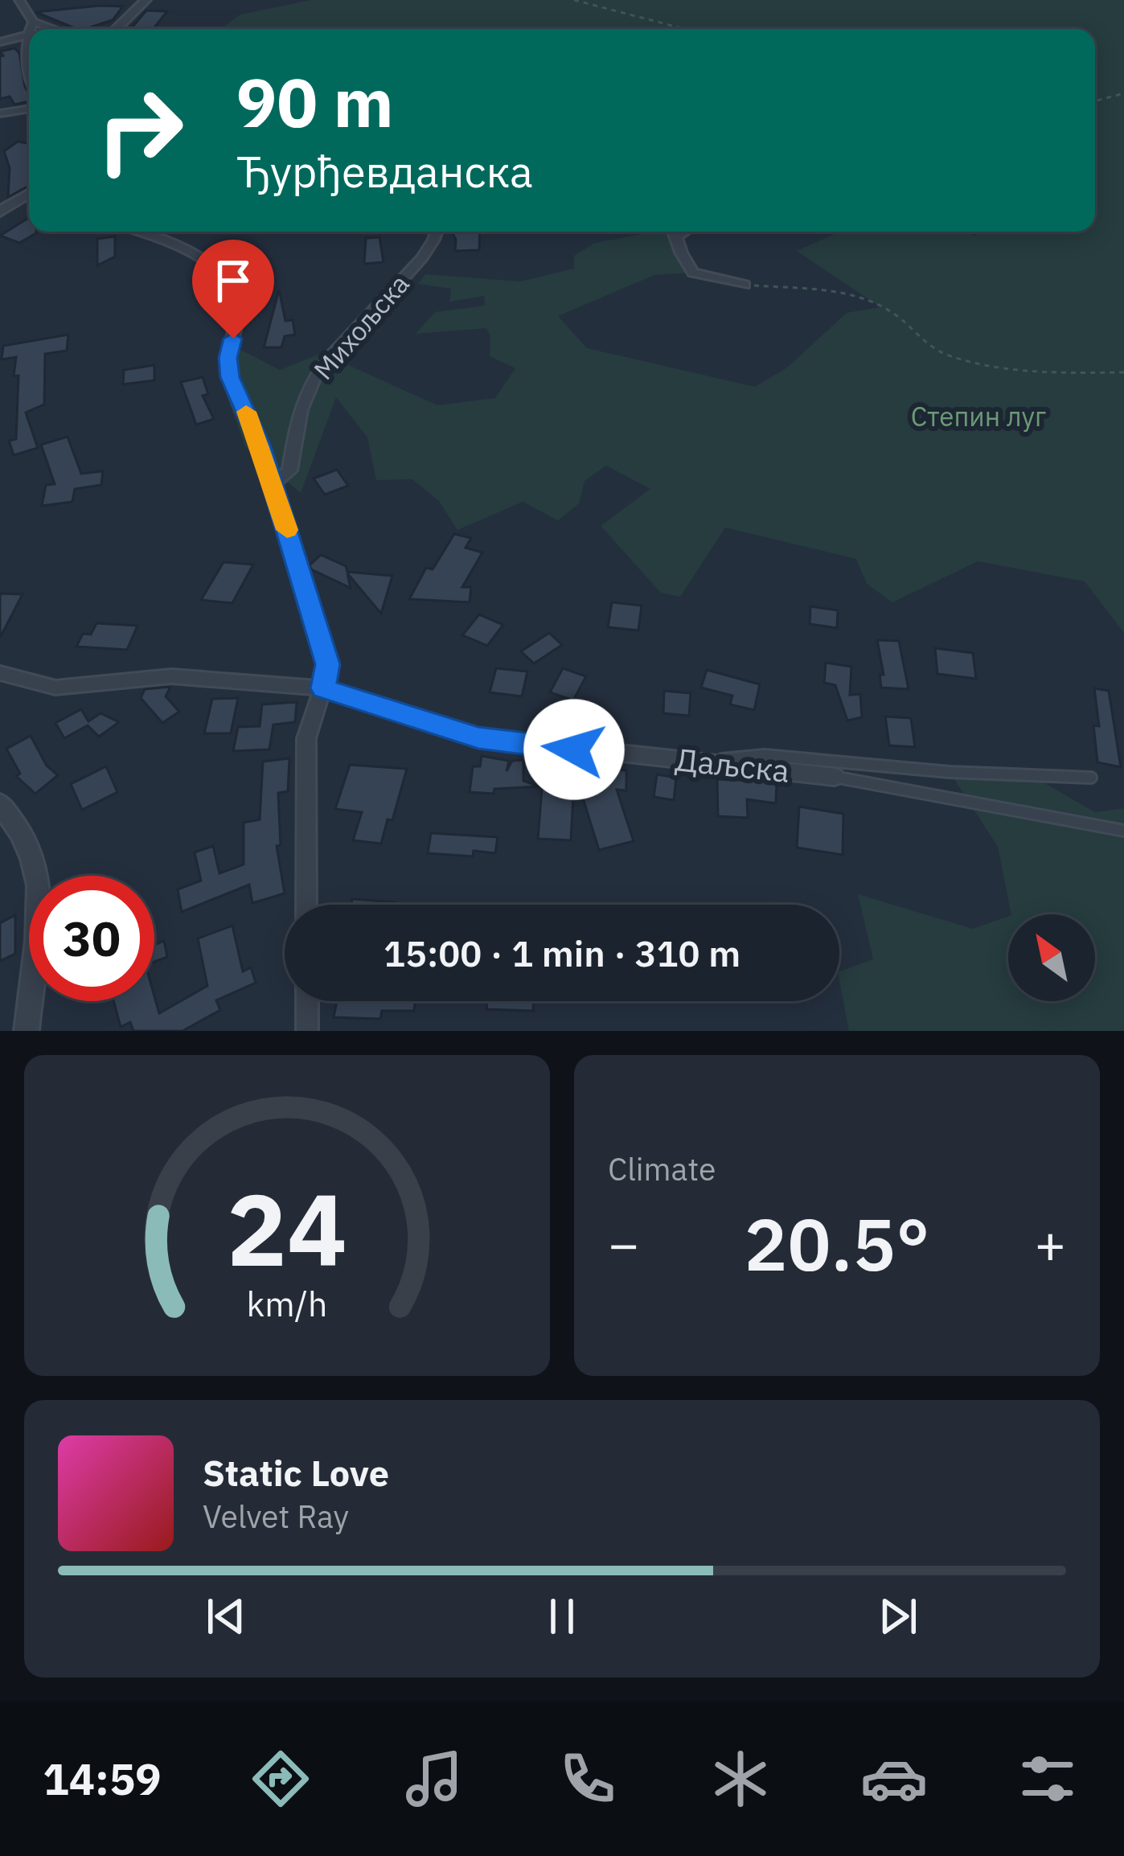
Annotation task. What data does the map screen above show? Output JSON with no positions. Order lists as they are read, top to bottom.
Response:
{
  "streets": {
    "street": ["Михољска", "Даљска"]
  },
  "parks": ["Степин луг"],
  "north": "top left",
  "page": {
    "turn": ["90 m", "Ђурђевданска"],
    "limit": "30",
    "trip": "15:00 · 1 min · 310 m",
    "tile": "Climate",
    "heat": ["−", "20.5°", "+"],
    "song": ["Static Love", "Velvet Ray"],
    "tabs": "14:59",
    "gauge": ["24", "km/h"]
  }
}
